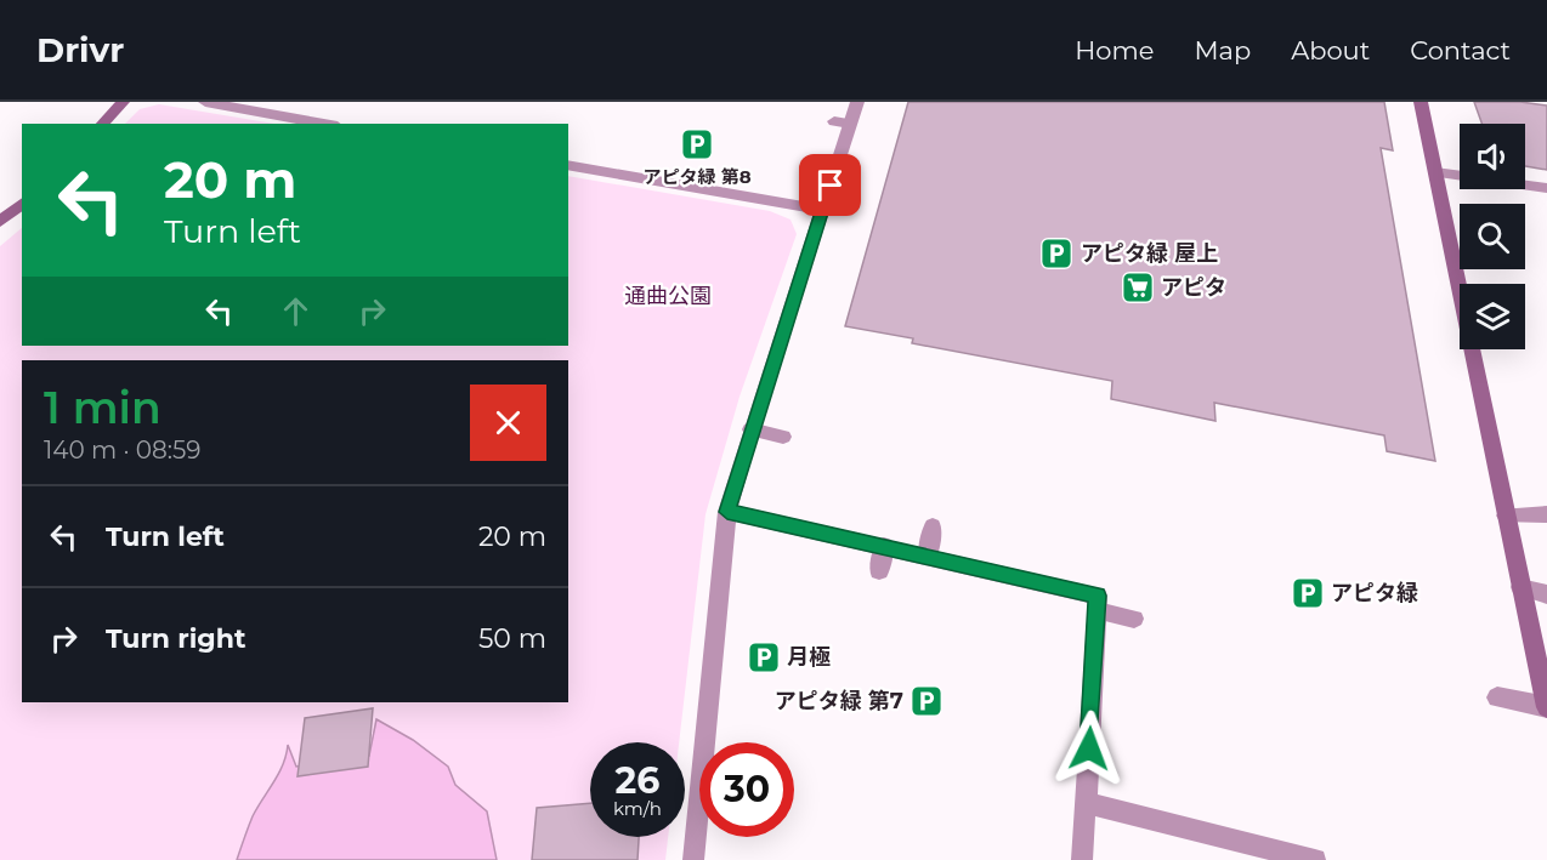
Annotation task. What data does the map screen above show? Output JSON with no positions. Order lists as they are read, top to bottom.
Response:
{
  "parks": ["通曲公園"],
  "places": {
    "parking": [
      "アピタ緑 第8",
      "アピタ緑 屋上",
      "アピタ緑",
      "月極",
      "アピタ緑 第7"
    ],
    "supermarket": ["アピタ"]
  },
  "page": {
    "header": "Drivr",
    "nav": [
      "Home",
      "Map",
      "About",
      "Contact"
    ],
    "turn": ["20 m", "Turn left"],
    "heading": ["1 min", "140 m · 08:59"],
    "list": [
      {
        "name": "Turn left",
        "value": "20 m"
      },
      {
        "name": "Turn right",
        "value": "50 m"
      }
    ],
    "speed": "26 km/h",
    "limit": "30"
  }
}
